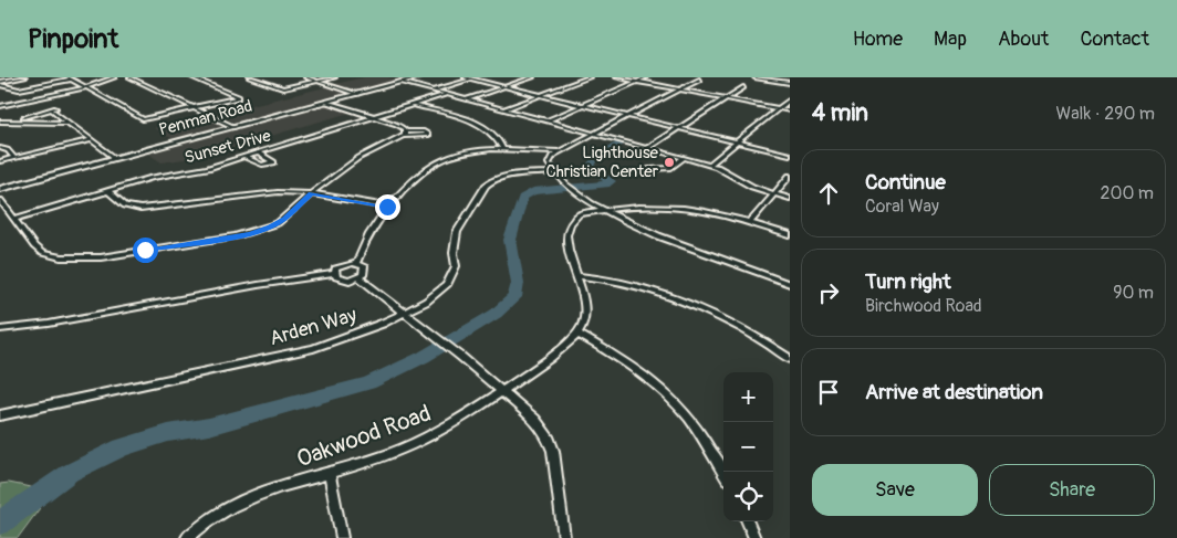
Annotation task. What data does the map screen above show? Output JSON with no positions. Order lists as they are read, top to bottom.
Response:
{
  "streets": {
    "street": [
      "Penman Road",
      "Sunset Drive",
      "Arden Way",
      "Oakwood Road"
    ]
  },
  "places": ["Lighthouse Christian Center"],
  "page": {
    "header": "Pinpoint",
    "nav": [
      "Home",
      "Map",
      "About",
      "Contact"
    ],
    "heading": ["4 min", "Walk · 290 m"],
    "list": [
      ["Continue", "Coral Way", "200 m"],
      ["Turn right", "Birchwood Road", "90 m"],
      "Arrive at destination"
    ],
    "map_buttons": ["+", "−"],
    "buttons": ["Save", "Share"]
  }
}
